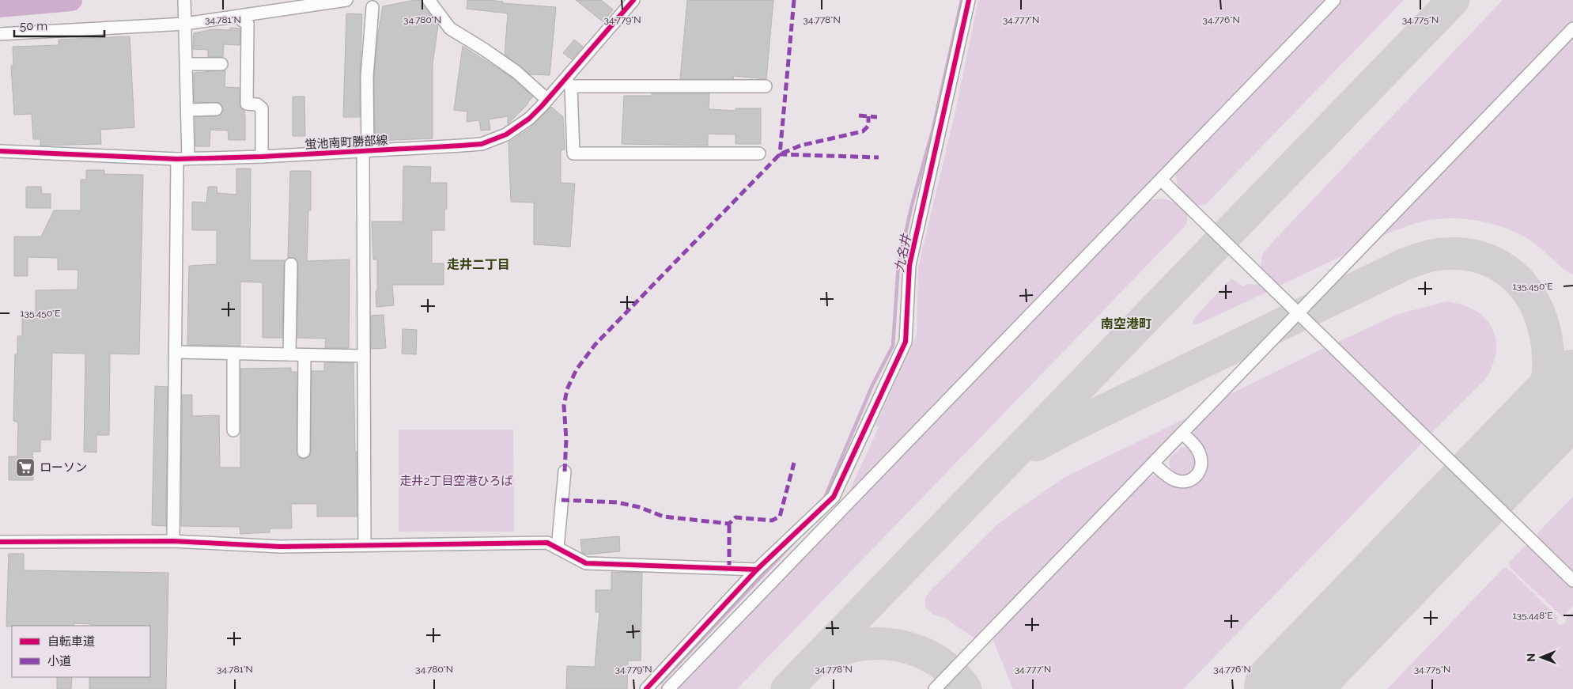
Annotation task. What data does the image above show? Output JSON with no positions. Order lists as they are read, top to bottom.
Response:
{
  "streets": {
    "street": ["蛍池南町勝部線"]
  },
  "districts": ["走井二丁目", "南空港町"],
  "water": ["九名井"],
  "parks": ["走井2丁目空港ひろば"],
  "places": {
    "supermarket": ["ローソン"]
  },
  "legend": ["自転車道", "小道"],
  "scale_bar": "50 m",
  "north": "left",
  "coordinates": [
    "34.781°N",
    "34.780°N",
    "34.779°N",
    "34.778°N",
    "34.777°N",
    "34.776°N",
    "34.775°N",
    "135.450°E",
    "135.448°E"
  ]
}
